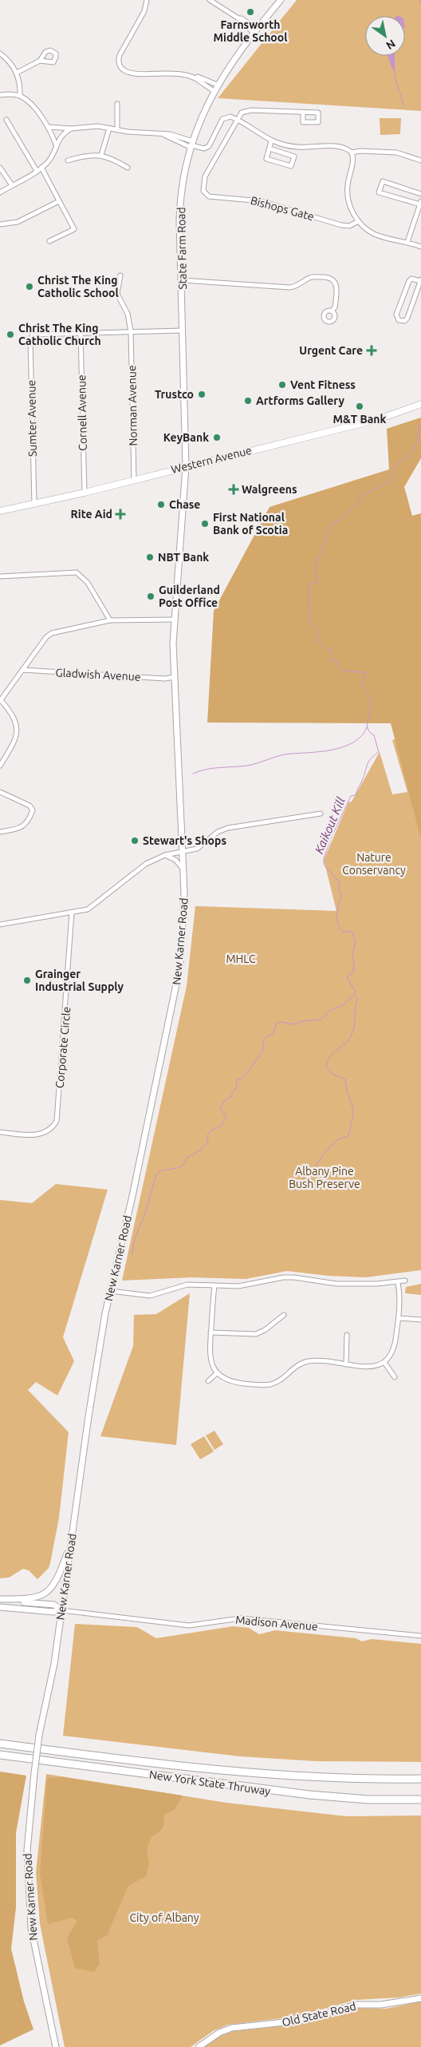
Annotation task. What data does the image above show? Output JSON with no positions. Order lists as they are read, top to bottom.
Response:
{
  "streets": {
    "highway": ["New York State Thruway"],
    "main road": [
      "State Farm Road",
      "Western Avenue",
      "New Karner Road",
      "Old State Road"
    ],
    "street": [
      "Bishops Gate",
      "Norman Avenue",
      "Cornell Avenue",
      "Sumter Avenue",
      "Gladwish Avenue",
      "Corporate Circle",
      "Madison Avenue"
    ]
  },
  "crossings": [
    ["State Farm Road", "Western Avenue"],
    ["State Farm Road", "New Karner Road"],
    ["Norman Avenue", "Western Avenue"],
    ["Cornell Avenue", "Sumter Avenue"],
    ["Cornell Avenue", "Western Avenue"],
    ["Sumter Avenue", "Western Avenue"],
    ["Western Avenue", "New Karner Road"],
    ["Gladwish Avenue", "New Karner Road"],
    ["New Karner Road", "Madison Avenue"]
  ],
  "water": ["Kaikout Kill"],
  "parks": [
    "Nature Conservancy",
    "MHLC",
    "Albany Pine Bush Preserve",
    "City of Albany"
  ],
  "places": {
    "other": [
      "Farnsworth Middle School",
      "Christ The King Catholic School",
      "Christ The King Catholic Church",
      "Vent Fitness",
      "Trustco",
      "Artforms Gallery",
      "M&T Bank",
      "KeyBank",
      "Chase",
      "First National Bank of Scotia",
      "NBT Bank",
      "Guilderland Post Office",
      "Stewart's Shops",
      "Grainger Industrial Supply"
    ],
    "health": ["Urgent Care", "Walgreens", "Rite Aid"]
  },
  "north": "bottom right"
}
